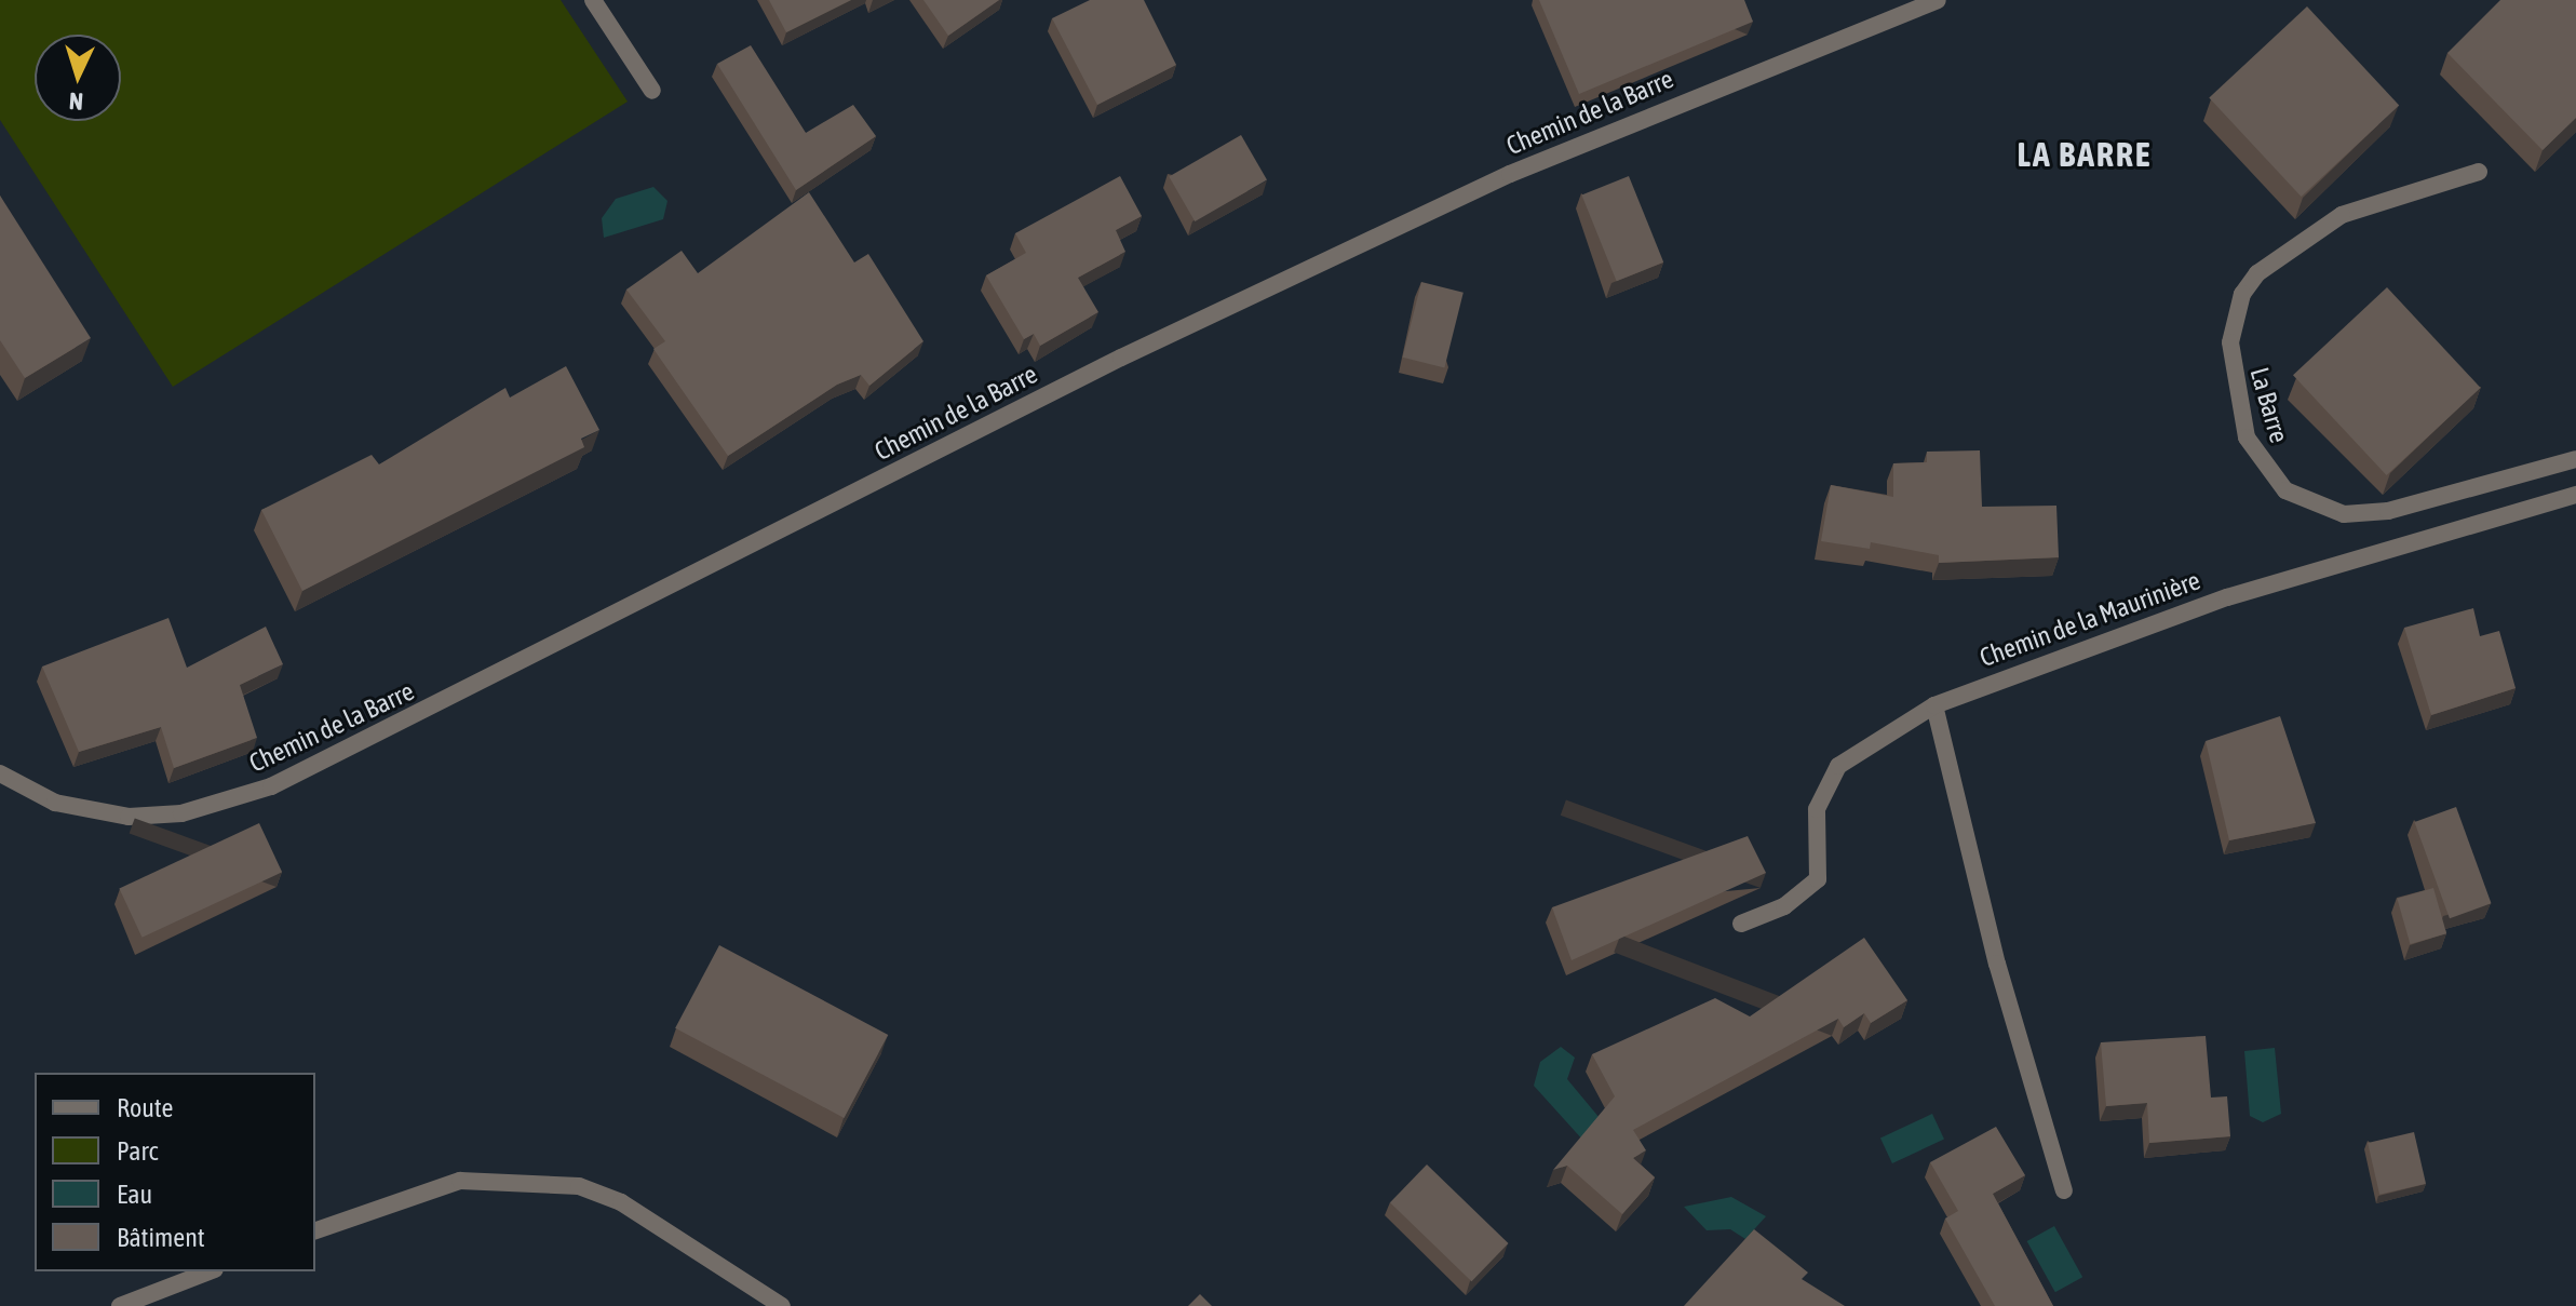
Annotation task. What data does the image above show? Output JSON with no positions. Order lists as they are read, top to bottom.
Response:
{
  "streets": {
    "street": ["Chemin de la Barre", "La Barre", "Chemin de la Maurinière"]
  },
  "districts": ["LA BARRE"],
  "legend": [
    "Route",
    "Parc",
    "Eau",
    "Bâtiment"
  ],
  "north": "bottom"
}
